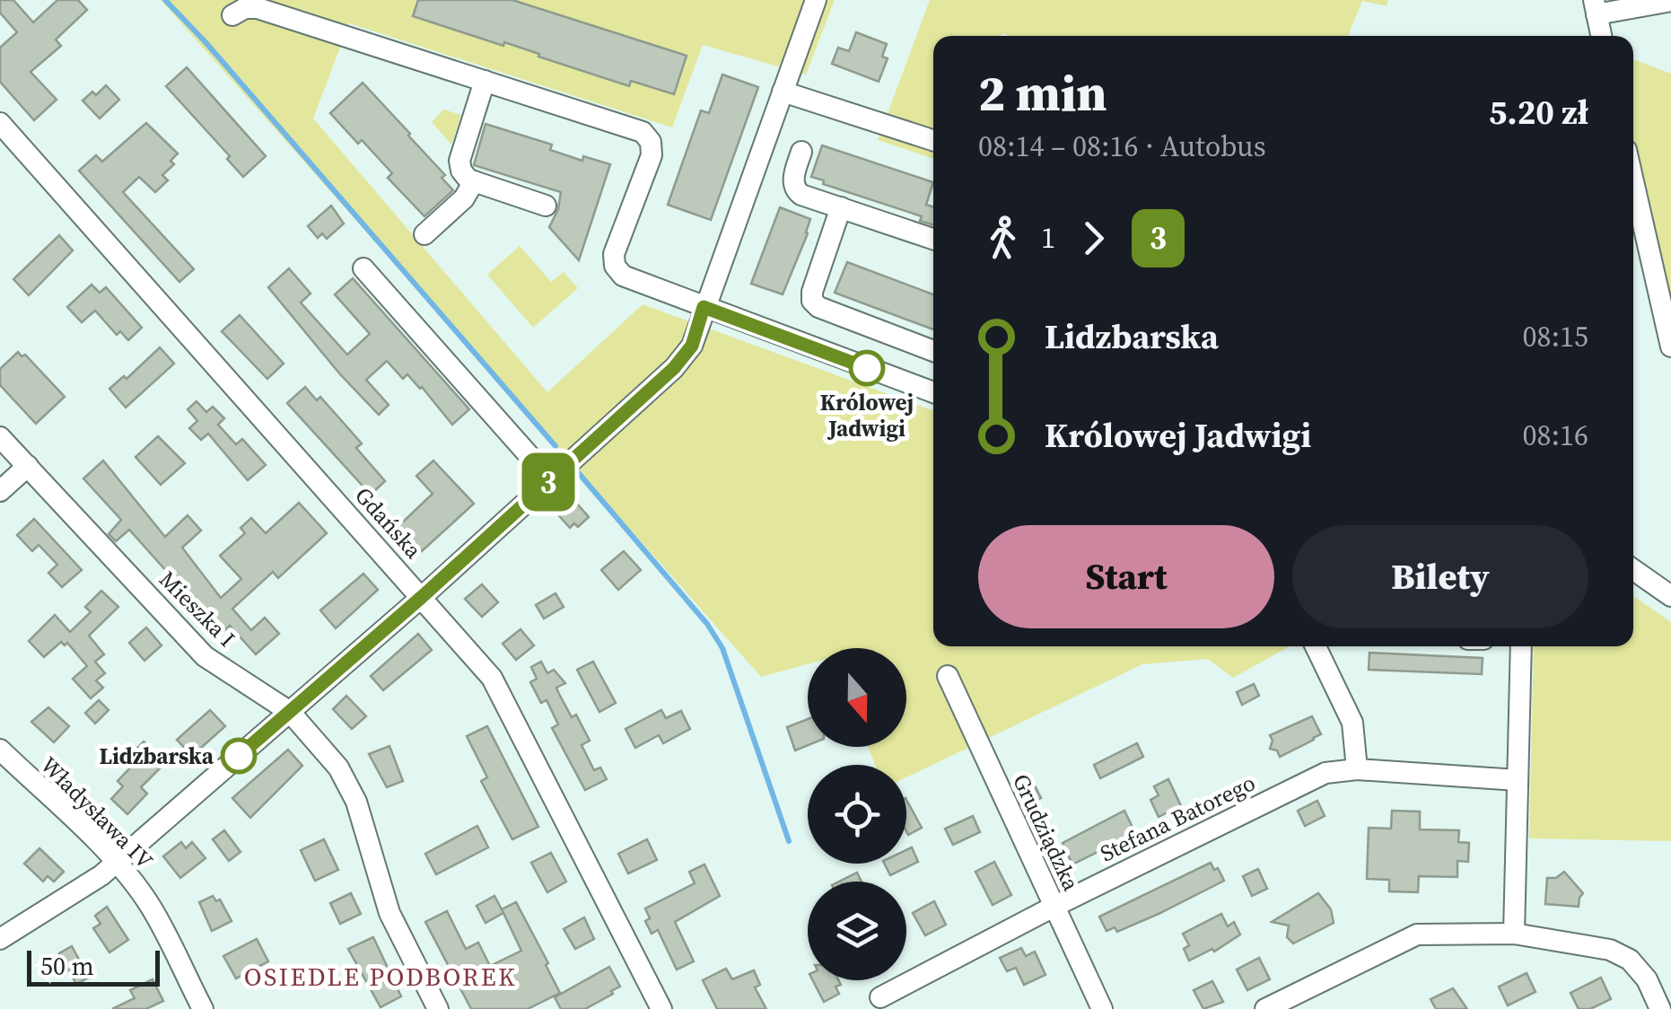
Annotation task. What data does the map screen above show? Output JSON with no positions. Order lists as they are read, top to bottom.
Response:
{
  "streets": {
    "street": [
      "Gdańska",
      "Mieszka I",
      "Władysława IV",
      "Stefana Batorego",
      "Grudziądzka"
    ]
  },
  "crossings": [
    ["Stefana Batorego", "Grudziądzka"]
  ],
  "districts": ["OSIEDLE PODBOREK"],
  "places": ["Królowej Jadwigi", "Lidzbarska"],
  "lines": ["bus line 3"],
  "scale_bar": "50 m",
  "north": "bottom",
  "page": {
    "on_map": "3",
    "heading": ["2 min", "08:14 – 08:16 · Autobus", "5.20 zł"],
    "legs": ["1", "3"],
    "list": [
      {
        "name": "Lidzbarska",
        "value": "08:15"
      },
      {
        "name": "Królowej Jadwigi",
        "value": "08:16"
      }
    ],
    "buttons": ["Start", "Bilety"],
    "scale": "50 m"
  }
}
